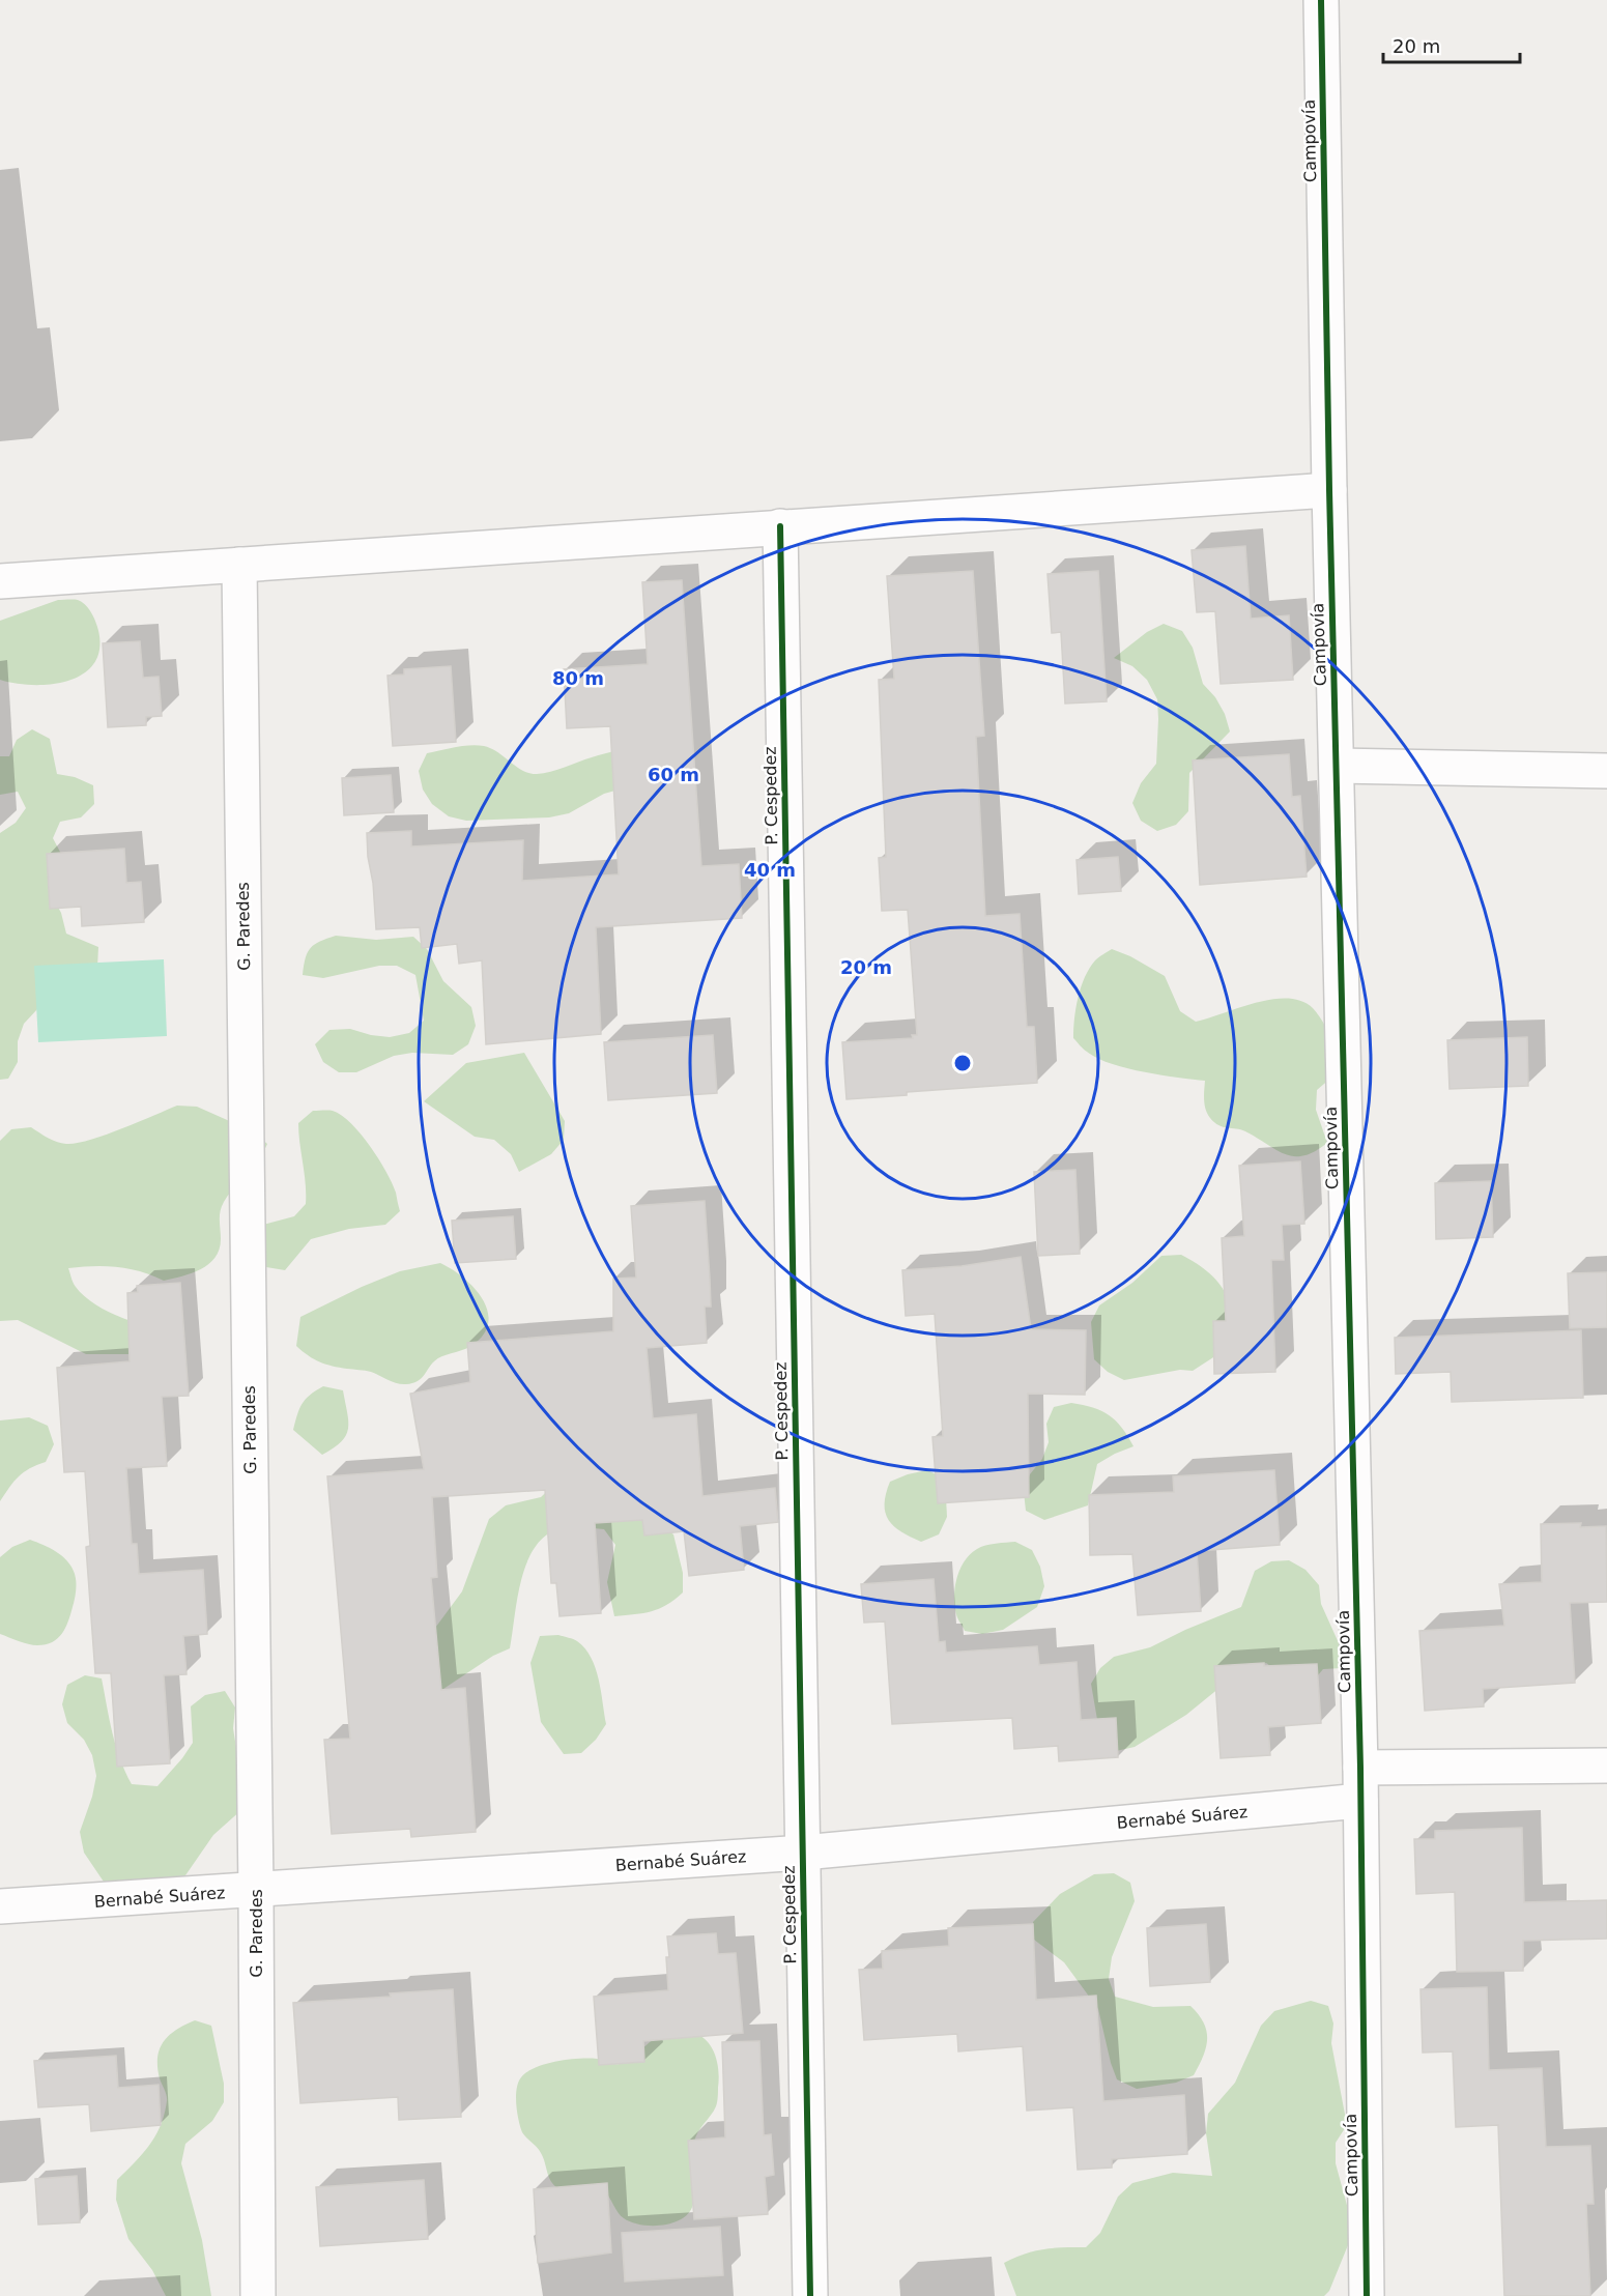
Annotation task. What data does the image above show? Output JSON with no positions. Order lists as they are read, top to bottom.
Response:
{
  "streets": {
    "street": [
      "Campovía",
      "P. Cespedez",
      "G. Paredes",
      "Bernabé Suárez"
    ]
  },
  "crossings": [
    ["Campovía", "Bernabé Suárez"],
    ["P. Cespedez", "Bernabé Suárez"],
    ["G. Paredes", "Bernabé Suárez"]
  ],
  "scale_bar": "20 m",
  "rings": [
    "80 m",
    "60 m",
    "40 m",
    "20 m"
  ]
}
